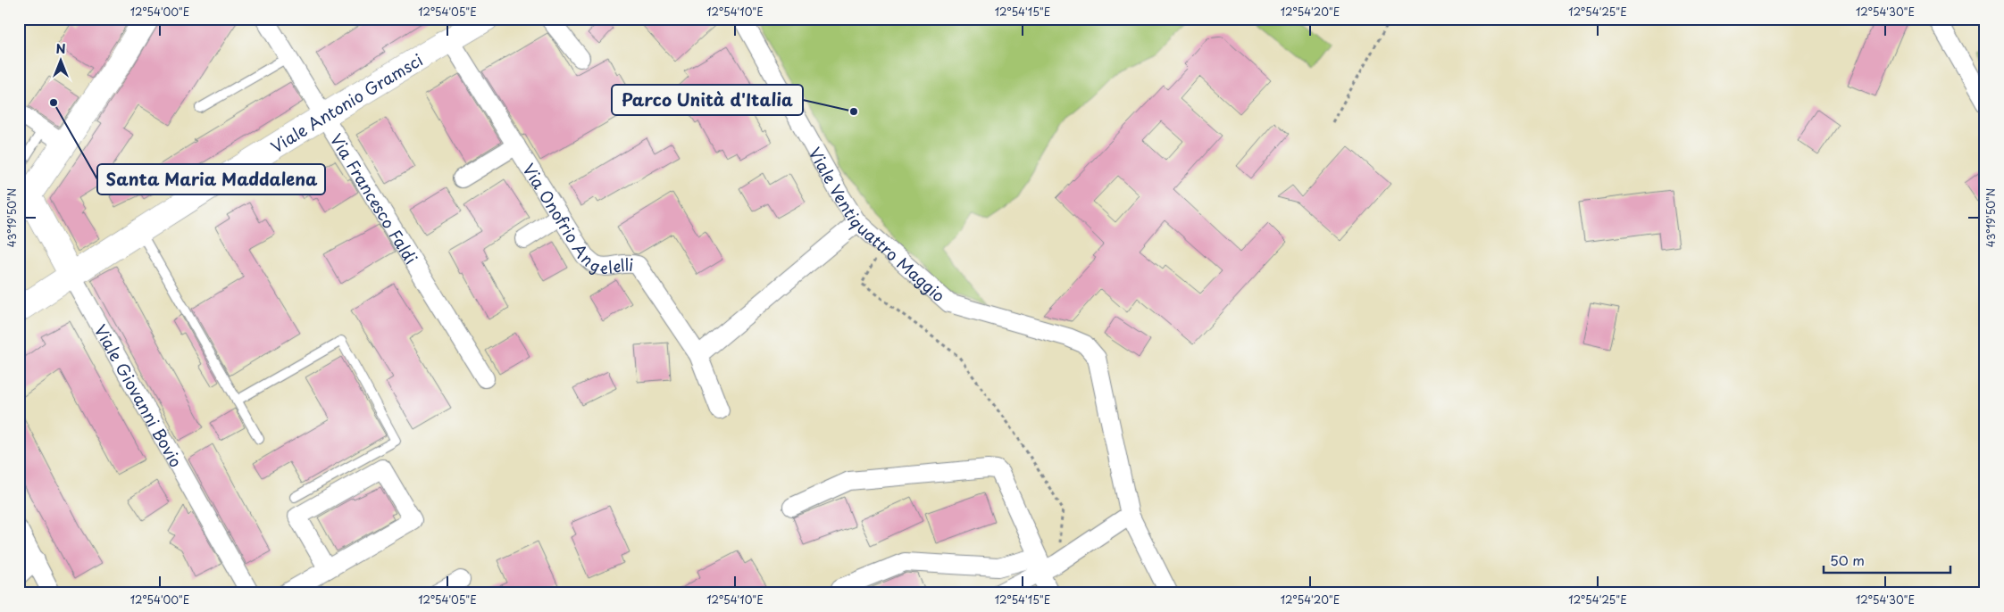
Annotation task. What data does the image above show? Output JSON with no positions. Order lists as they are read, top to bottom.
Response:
{
  "streets": {
    "main road": ["Viale Antonio Gramsci", "Viale Giovanni Bovio"],
    "street": ["Via Francesco Faldi", "Via Onofrio Angelelli", "Viale Ventiquattro Maggio"]
  },
  "crossings": [
    ["Viale Antonio Gramsci", "Via Francesco Faldi"],
    ["Viale Antonio Gramsci", "Via Onofrio Angelelli"],
    ["Viale Antonio Gramsci", "Viale Giovanni Bovio"]
  ],
  "places": ["Santa Maria Maddalena", "Parco Unità d'Italia"],
  "scale_bar": "50 m",
  "north": "top",
  "coordinates": [
    "12°54'00\"E",
    "12°54'05\"E",
    "12°54'10\"E",
    "12°54'15\"E",
    "12°54'20\"E",
    "12°54'25\"E",
    "12°54'30\"E",
    "43°19'50\"N"
  ]
}
